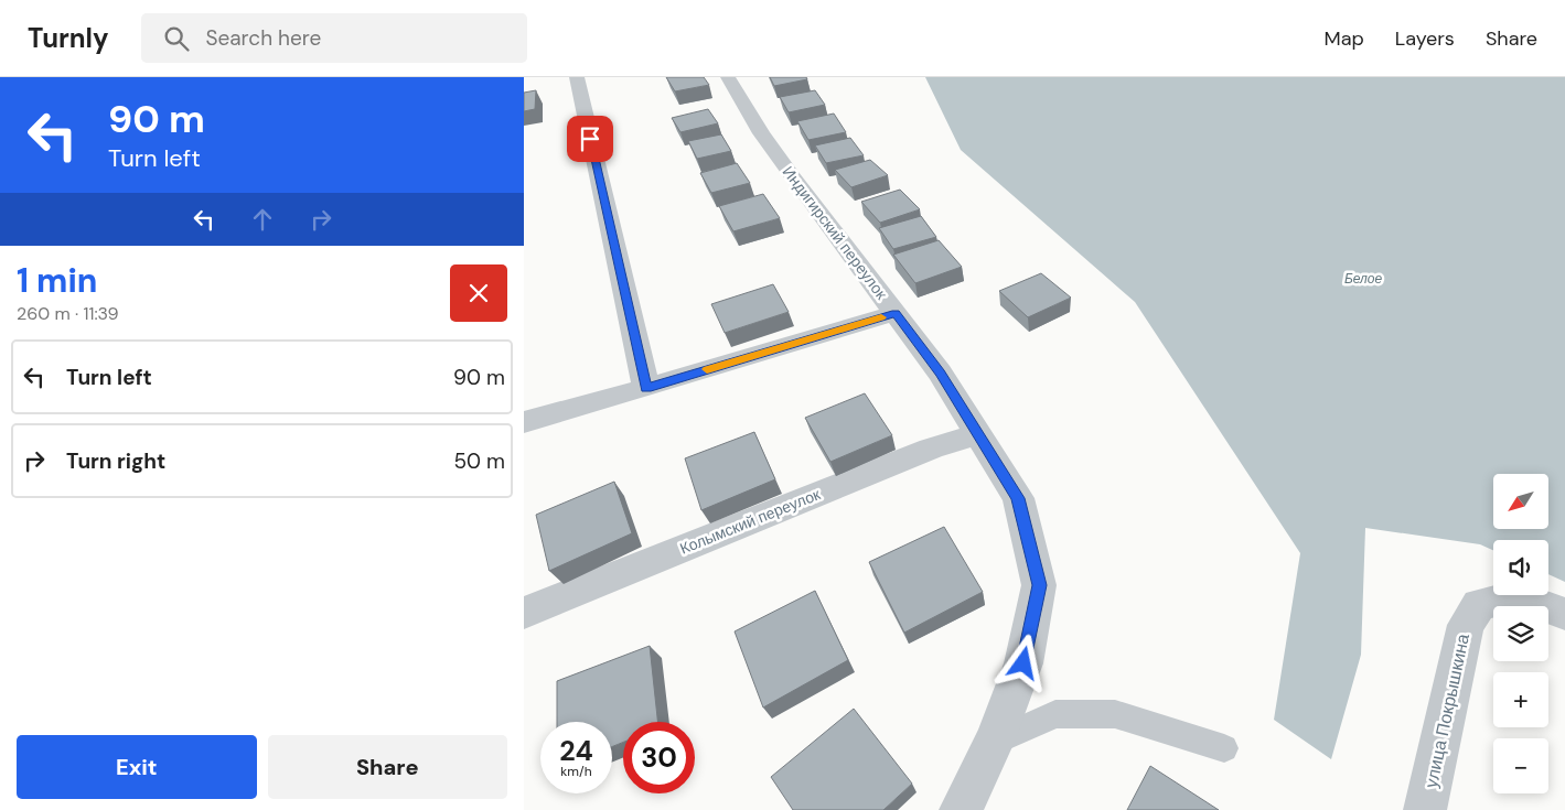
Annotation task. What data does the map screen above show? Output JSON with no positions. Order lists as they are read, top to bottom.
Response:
{
  "streets": {
    "street": ["Индигирский переулок", "Колымский переулок", "улица Покрышкина"]
  },
  "crossings": [
    ["Индигирский переулок", "Колымский переулок"]
  ],
  "water": ["Белое"],
  "north": "bottom left",
  "page": {
    "header": "Turnly",
    "search": "Search here",
    "nav": ["Map", "Layers", "Share"],
    "turn": ["90 m", "Turn left"],
    "heading": ["1 min", "260 m · 11:39"],
    "list": [
      {
        "name": "Turn left",
        "value": "90 m"
      },
      {
        "name": "Turn right",
        "value": "50 m"
      }
    ],
    "map_buttons": ["+", "−"],
    "speed": "24 km/h",
    "limit": "30",
    "buttons": ["Exit", "Share"]
  }
}
